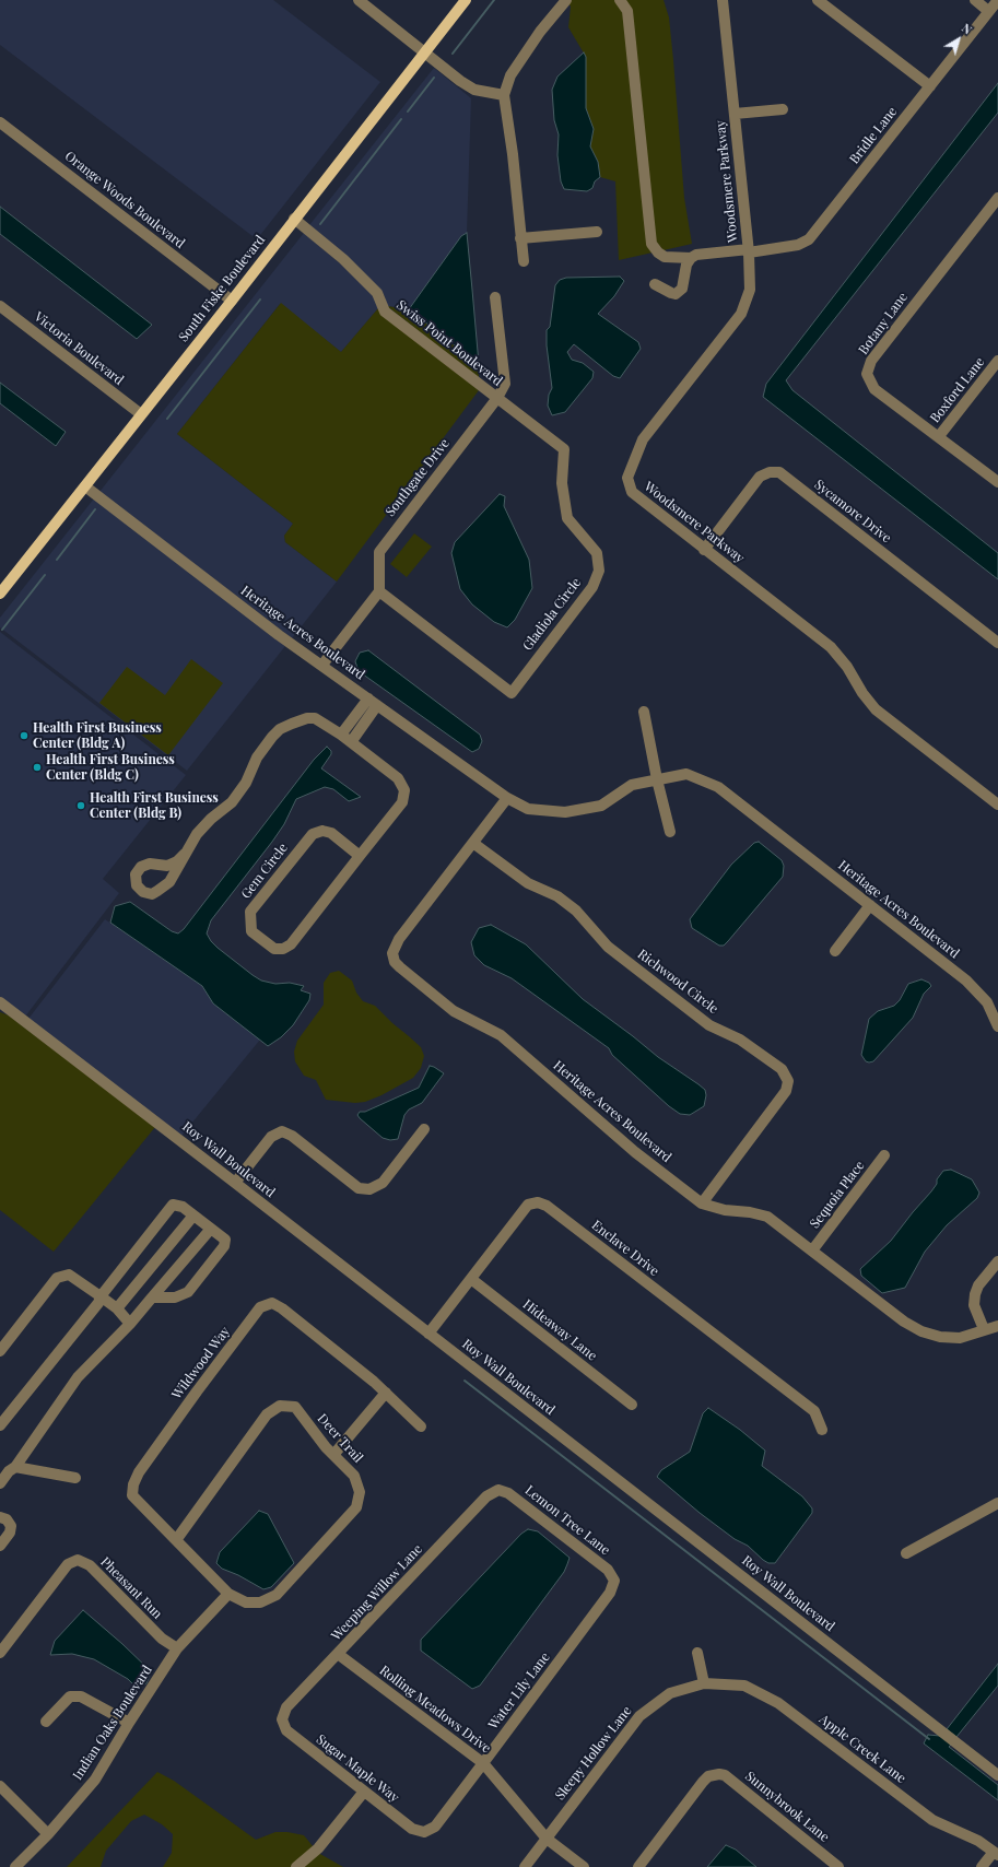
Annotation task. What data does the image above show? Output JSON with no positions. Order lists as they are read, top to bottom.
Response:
{
  "streets": {
    "main road": ["South Fiske Boulevard"],
    "street": [
      "Bridle Lane",
      "Woodsmere Parkway",
      "Orange Woods Boulevard",
      "Botany Lane",
      "Swiss Point Boulevard",
      "Victoria Boulevard",
      "Boxford Lane",
      "Southgate Drive",
      "Sycamore Drive",
      "Gladiola Circle",
      "Heritage Acres Boulevard",
      "Gem Circle",
      "Richwood Circle",
      "Roy Wall Boulevard",
      "Sequoia Place",
      "Enclave Drive",
      "Hideaway Lane",
      "Wildwood Way",
      "Deer Trail",
      "Lemon Tree Lane",
      "Pheasant Run",
      "Weeping Willow Lane",
      "Water Lily Lane",
      "Rolling Meadows Drive",
      "Indian Oaks Boulevard",
      "Apple Creek Lane",
      "Sleepy Hollow Lane",
      "Sugar Maple Way",
      "Sunnybrook Lane"
    ]
  },
  "crossings": [
    ["Bridle Lane", "Woodsmere Parkway"],
    ["Woodsmere Parkway", "Sycamore Drive"],
    ["Orange Woods Boulevard", "South Fiske Boulevard"],
    ["South Fiske Boulevard", "Swiss Point Boulevard"],
    ["South Fiske Boulevard", "Victoria Boulevard"],
    ["South Fiske Boulevard", "Heritage Acres Boulevard"],
    ["Botany Lane", "Boxford Lane"],
    ["Swiss Point Boulevard", "Southgate Drive"],
    ["Swiss Point Boulevard", "Gladiola Circle"],
    ["Southgate Drive", "Gladiola Circle"],
    ["Heritage Acres Boulevard", "Richwood Circle"],
    ["Heritage Acres Boulevard", "Sequoia Place"],
    ["Roy Wall Boulevard", "Enclave Drive"],
    ["Enclave Drive", "Hideaway Lane"],
    ["Wildwood Way", "Deer Trail"],
    ["Wildwood Way", "Indian Oaks Boulevard"],
    ["Deer Trail", "Indian Oaks Boulevard"],
    ["Lemon Tree Lane", "Weeping Willow Lane"],
    ["Lemon Tree Lane", "Water Lily Lane"],
    ["Pheasant Run", "Indian Oaks Boulevard"],
    ["Weeping Willow Lane", "Rolling Meadows Drive"],
    ["Weeping Willow Lane", "Sugar Maple Way"],
    ["Water Lily Lane", "Rolling Meadows Drive"],
    ["Water Lily Lane", "Sugar Maple Way"],
    ["Rolling Meadows Drive", "Sleepy Hollow Lane"],
    ["Apple Creek Lane", "Sleepy Hollow Lane"]
  ],
  "places": ["Health First Business Center (Bldg A)", "Health First Business Center (Bldg C)", "Health First Business Center (Bldg B)"],
  "north": "top right"
}
